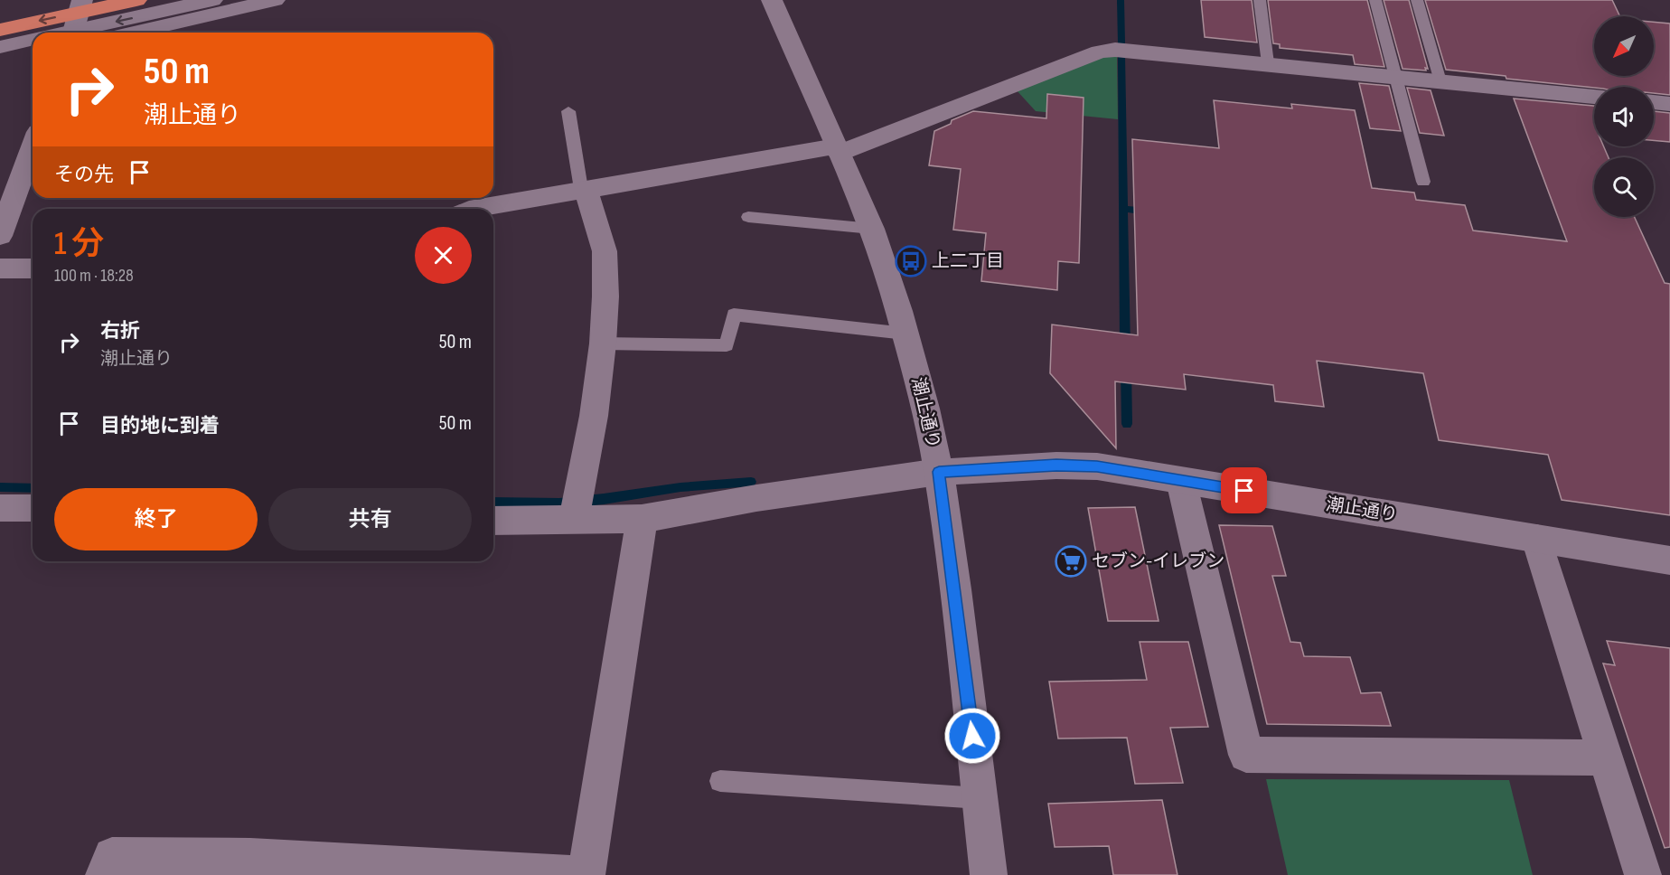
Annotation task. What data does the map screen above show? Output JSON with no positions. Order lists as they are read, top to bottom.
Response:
{
  "streets": {
    "street": ["潮止通り"]
  },
  "places": {
    "bus stop": ["上二丁目"],
    "supermarket": ["セブン-イレブン"]
  },
  "north": "bottom left",
  "page": {
    "turn": ["50 m", "潮止通り"],
    "then": "その先",
    "heading": ["1 分", "100 m · 18:28"],
    "list": [
      {
        "name": "右折",
        "note": "潮止通り",
        "value": "50 m"
      },
      {
        "name": "目的地に到着",
        "value": "50 m"
      }
    ],
    "buttons": ["終了", "共有"]
  }
}
